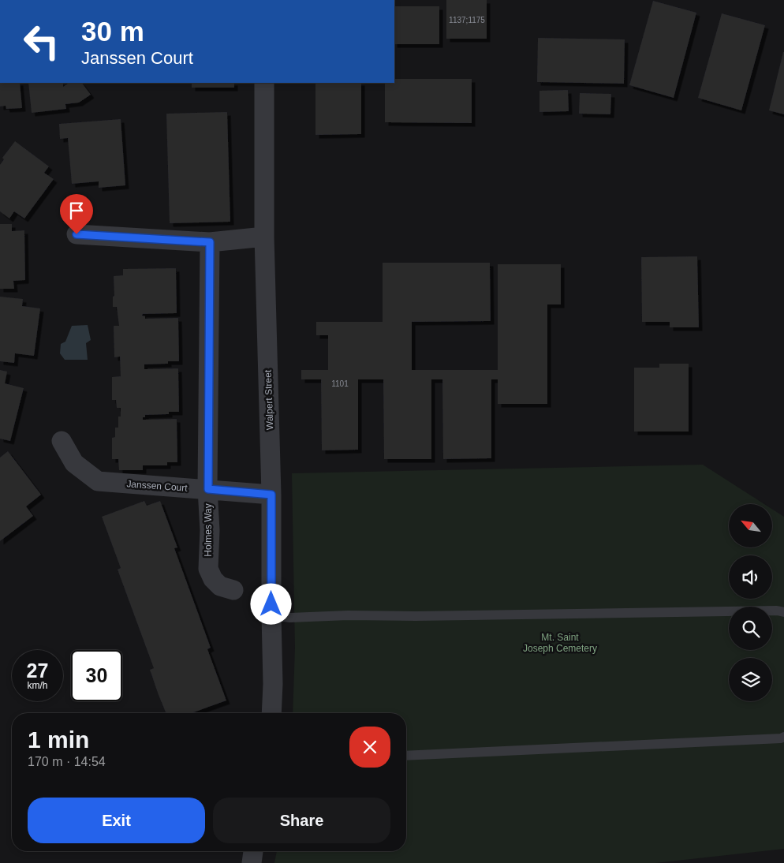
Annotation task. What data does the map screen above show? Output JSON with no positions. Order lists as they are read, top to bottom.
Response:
{
  "streets": {
    "street": ["Walpert Street", "Janssen Court", "Holmes Way"]
  },
  "crossings": [
    ["Walpert Street", "Janssen Court"],
    ["Janssen Court", "Holmes Way"]
  ],
  "parks": ["Mt. Saint Joseph Cemetery"],
  "house_numbers": ["1137;1175", "1101"],
  "north": "top left",
  "page": {
    "turn": ["30 m", "Janssen Court"],
    "speed": "27 km/h",
    "limit": "30",
    "heading": ["1 min", "170 m · 14:54"],
    "buttons": ["Exit", "Share"]
  }
}
